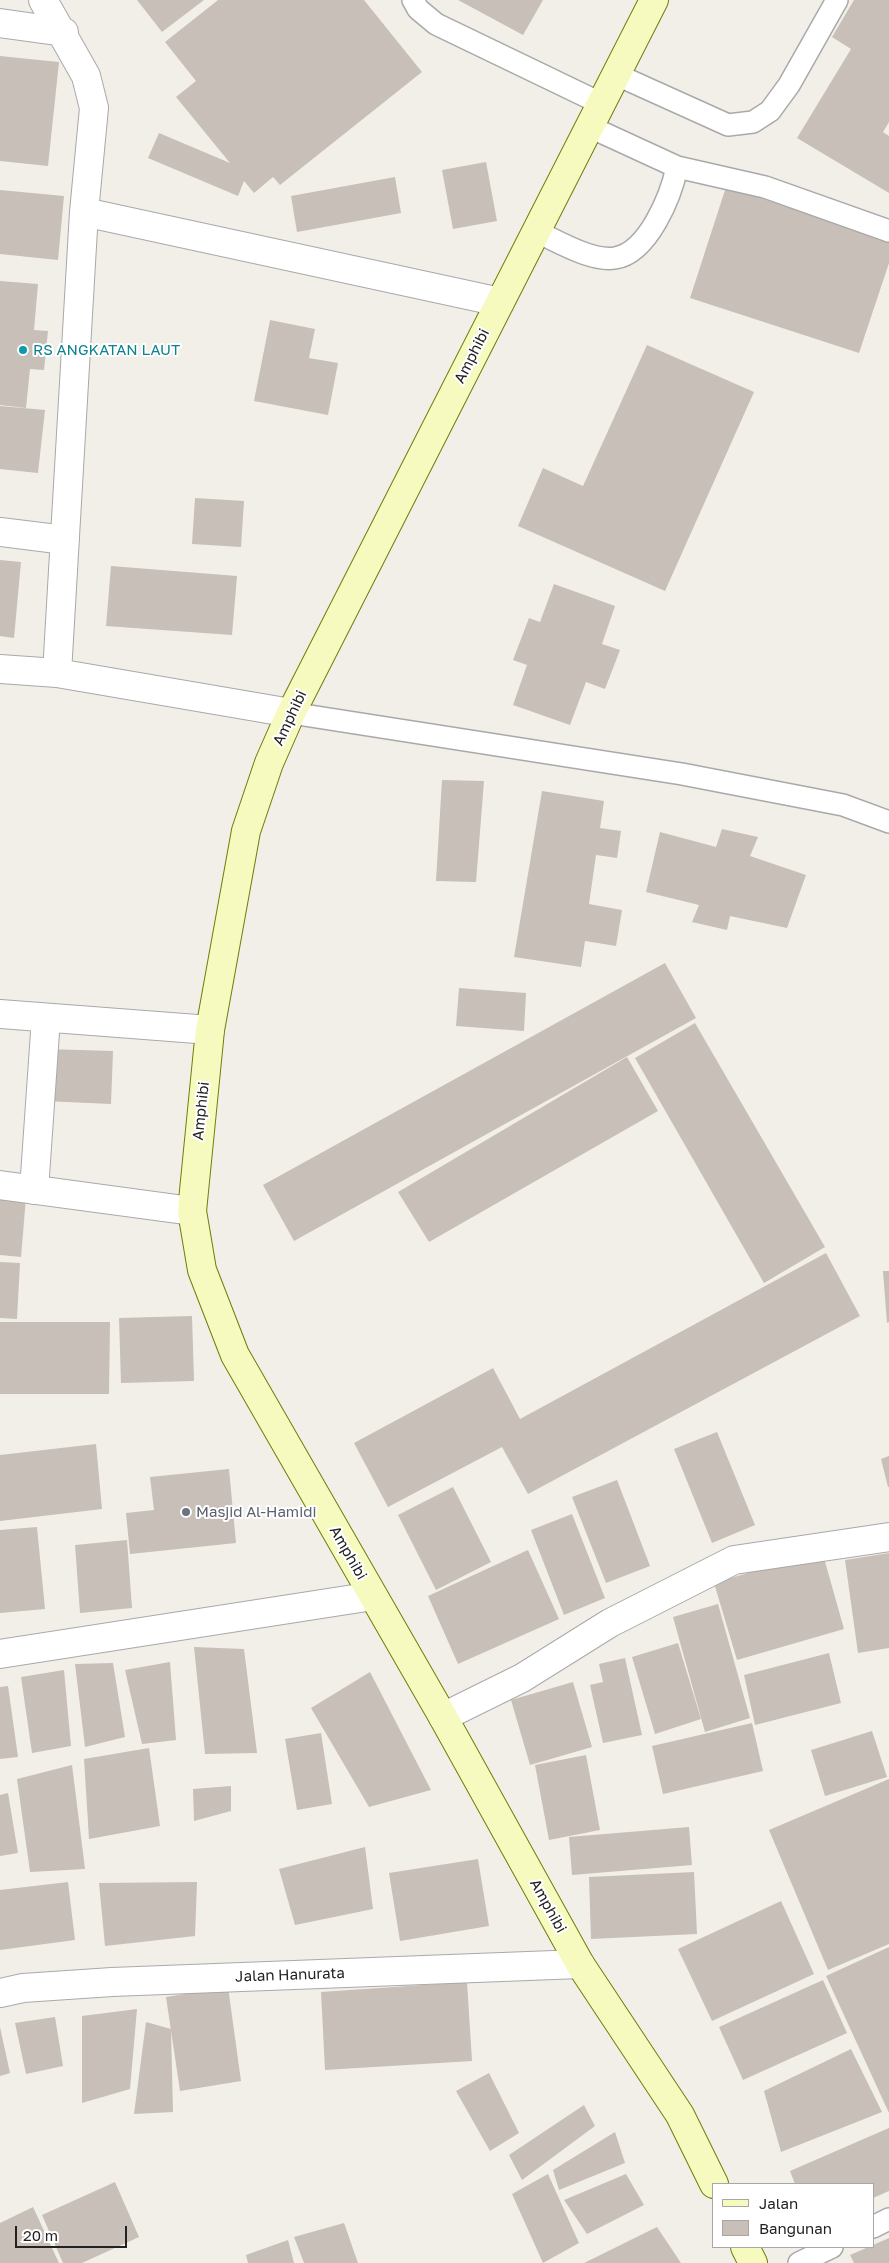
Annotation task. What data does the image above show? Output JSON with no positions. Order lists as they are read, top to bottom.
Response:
{
  "streets": {
    "main road": ["Amphibi"],
    "street": ["Jalan Hanurata"]
  },
  "crossings": [
    ["Amphibi", "Jalan Hanurata"]
  ],
  "places": ["RS ANGKATAN LAUT", "Masjid Al-Hamidi"],
  "legend": ["Jalan", "Bangunan"],
  "scale_bar": "20 m"
}
